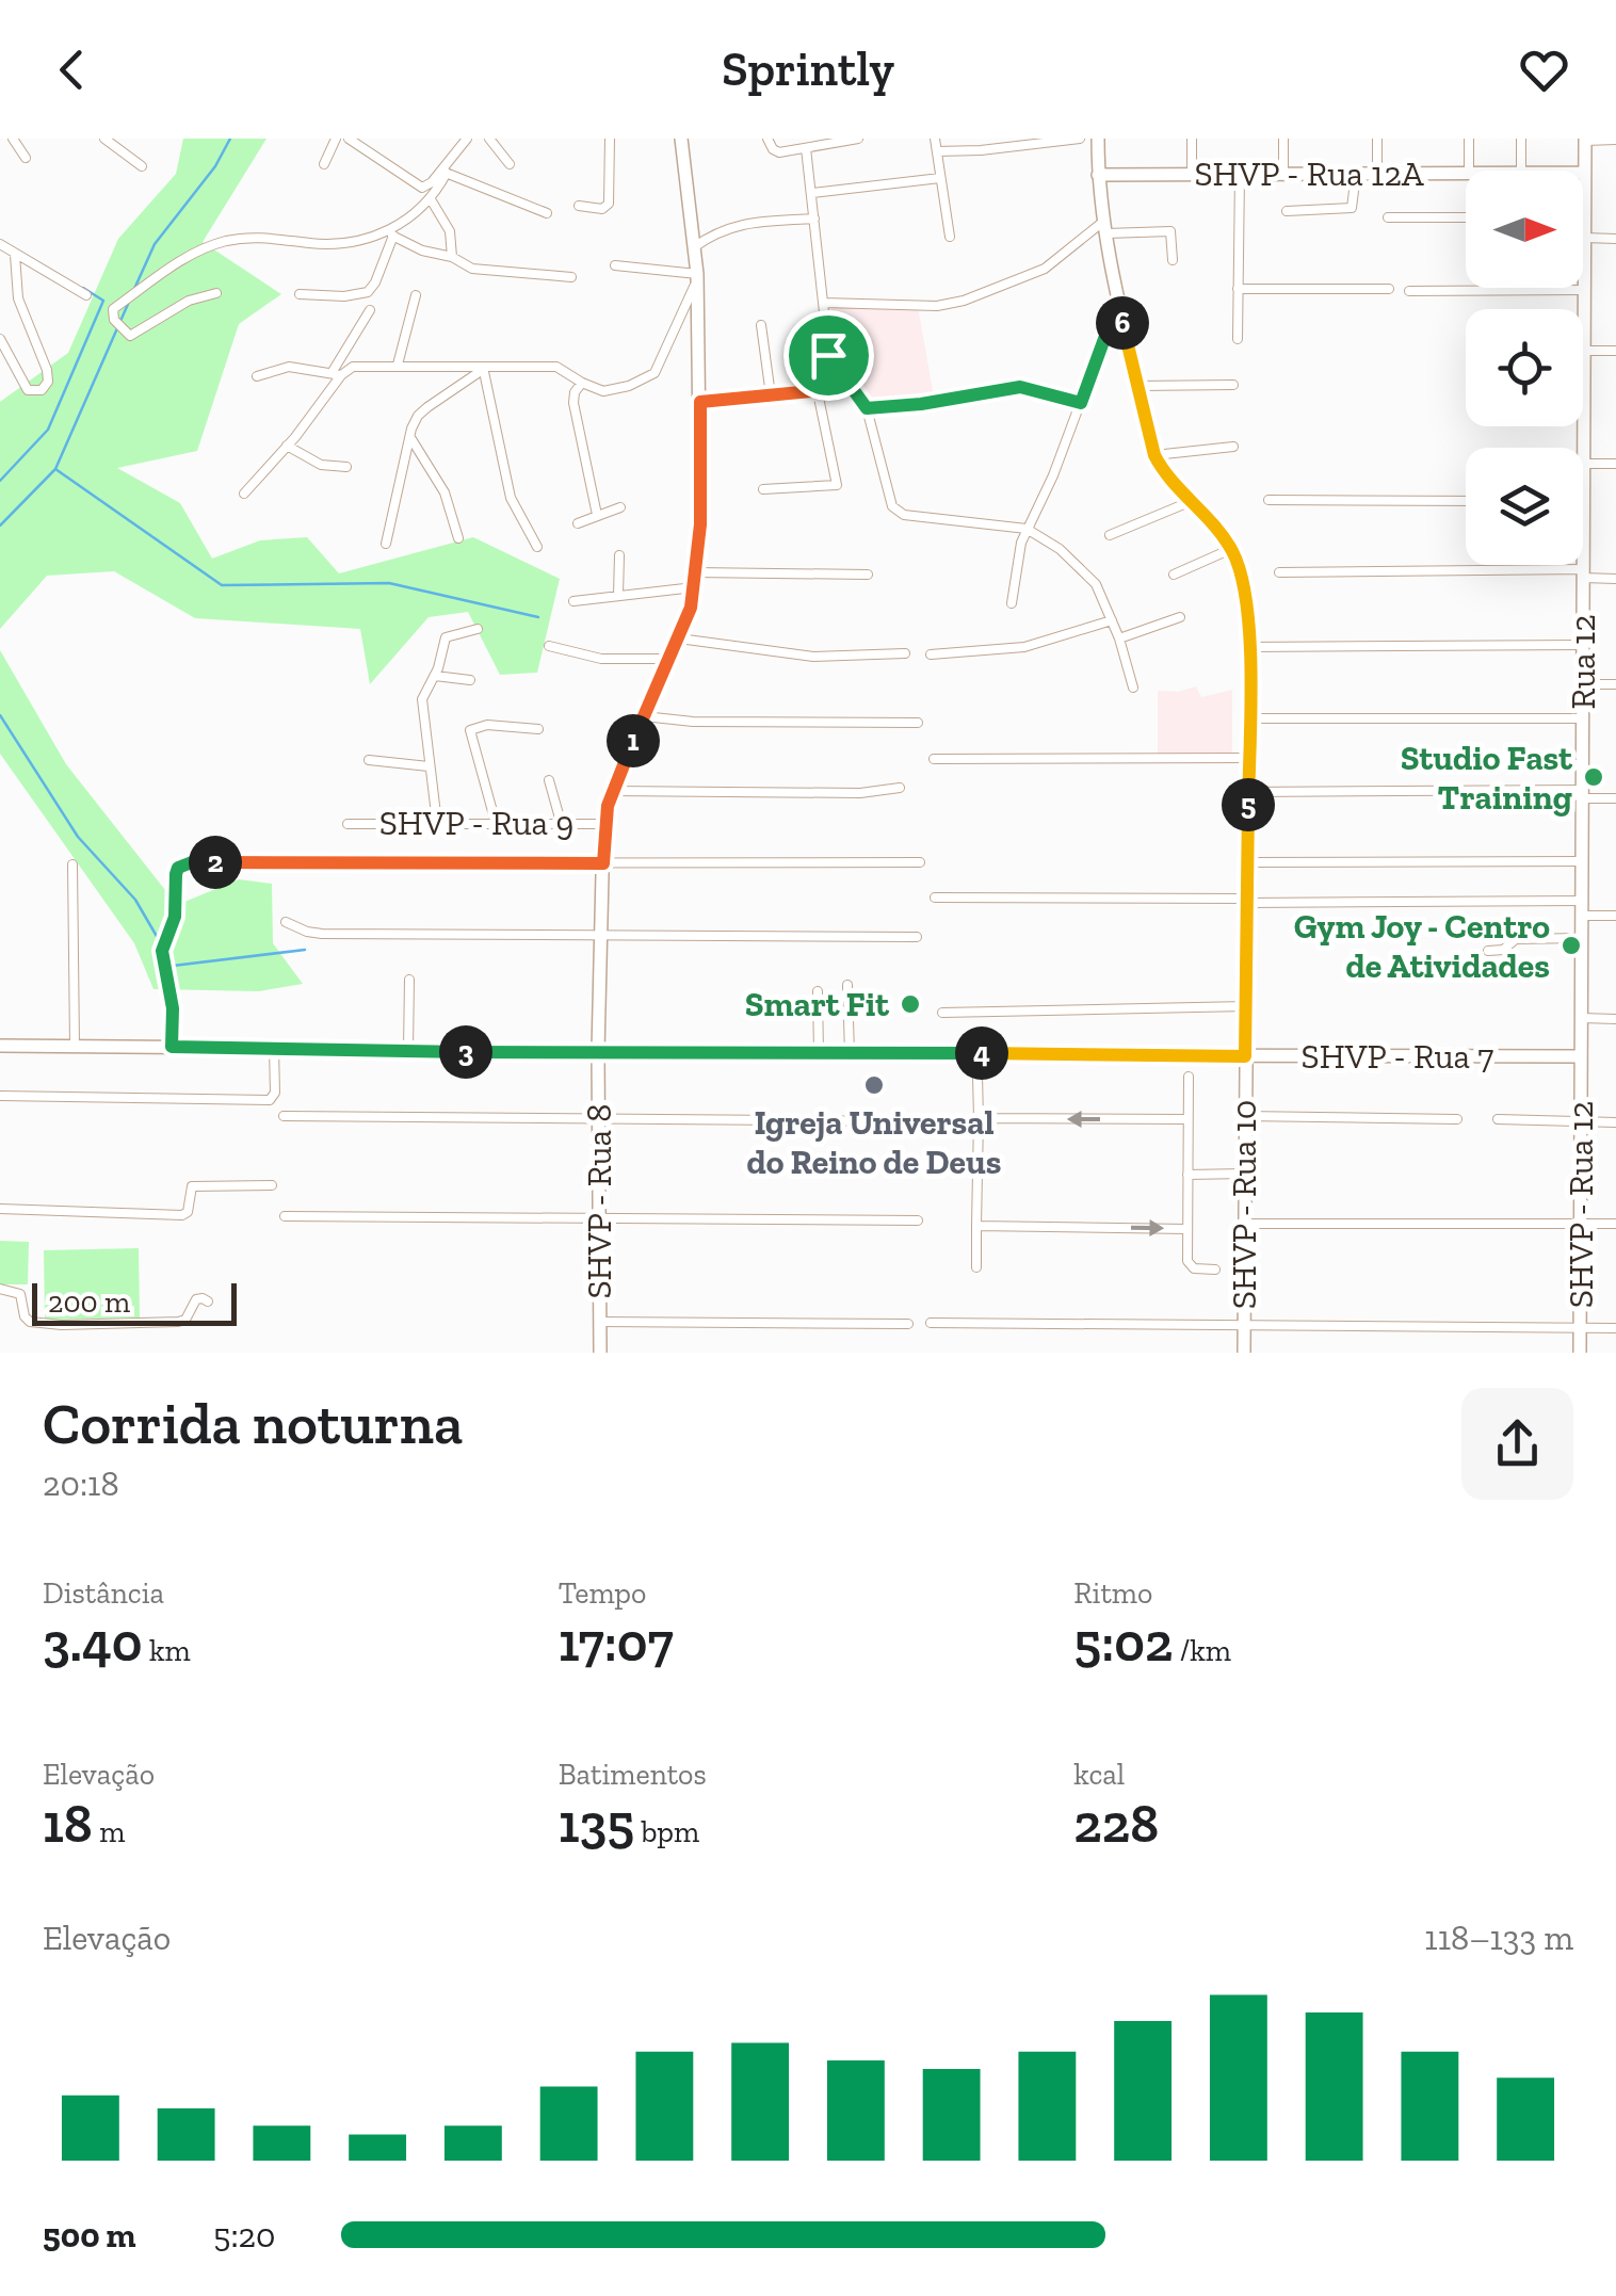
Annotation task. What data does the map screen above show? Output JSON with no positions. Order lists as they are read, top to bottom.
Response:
{
  "streets": {
    "street": [
      "SHVP - Rua 12A",
      "Rua 12",
      "SHVP - Rua 9",
      "SHVP - Rua 7",
      "SHVP - Rua 8",
      "SHVP - Rua 10",
      "SHVP - Rua 12"
    ]
  },
  "crossings": [
    ["Rua 12", "SHVP - Rua 7"],
    ["Rua 12", "SHVP - Rua 12"],
    ["SHVP - Rua 9", "SHVP - Rua 8"],
    ["SHVP - Rua 7", "SHVP - Rua 8"],
    ["SHVP - Rua 7", "SHVP - Rua 10"],
    ["SHVP - Rua 7", "SHVP - Rua 12"]
  ],
  "places": [
    "Studio Fast Training",
    "Gym Joy - Centro de Atividades",
    "Smart Fit",
    "Igreja Universal do Reino de Deus"
  ],
  "scale_bar": "200 m",
  "north": "right",
  "page": {
    "header": "Sprintly",
    "pins": [
      "6",
      "1",
      "5",
      "2",
      "3",
      "4"
    ],
    "scale": "200 m",
    "heading": ["Corrida noturna", "20:18"],
    "stats": [
      ["Distância", "3.40 km"],
      ["Tempo", "17:07"],
      ["Ritmo", "5:02 /km"],
      ["Elevação", "18 m"],
      ["Batimentos", "135 bpm"],
      ["kcal", "228"]
    ],
    "chart": ["Elevação", "118–133 m"],
    "list": [
      {
        "name": "500 m",
        "note": "5:20"
      }
    ]
  }
}
